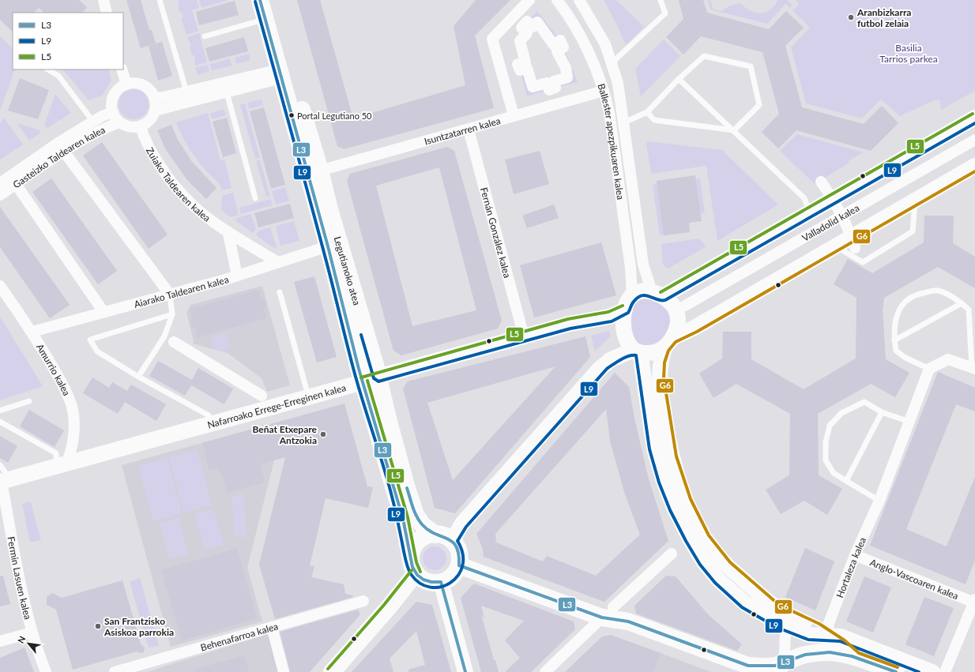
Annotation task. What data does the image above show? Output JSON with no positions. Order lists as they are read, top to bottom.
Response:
{
  "streets": {
    "main road": ["Valladolid kalea", "Legutianoko atea", "Nafarroako Errege-Erreginen kalea"],
    "street": [
      "Isuntzatarren kalea",
      "Ballester apezpikuaren kalea",
      "Gasteizko Taldearen kalea",
      "Zuiako Taldearen kalea",
      "Fernán González kalea",
      "Aiarako Taldearen kalea",
      "Amurrio kalea",
      "Hortaleza kalea",
      "Fermin Lasuen kalea",
      "Anglo-Vascoaren kalea",
      "Behenafarroa kalea"
    ]
  },
  "crossings": [
    ["Isuntzatarren kalea", "Ballester apezpikuaren kalea"],
    ["Isuntzatarren kalea", "Fernán González kalea"],
    ["Isuntzatarren kalea", "Legutianoko atea"],
    ["Ballester apezpikuaren kalea", "Valladolid kalea"],
    ["Ballester apezpikuaren kalea", "Nafarroako Errege-Erreginen kalea"],
    ["Gasteizko Taldearen kalea", "Zuiako Taldearen kalea"],
    ["Zuiako Taldearen kalea", "Aiarako Taldearen kalea"],
    ["Valladolid kalea", "Nafarroako Errege-Erreginen kalea"],
    ["Fernán González kalea", "Nafarroako Errege-Erreginen kalea"],
    ["Legutianoko atea", "Aiarako Taldearen kalea"],
    ["Legutianoko atea", "Nafarroako Errege-Erreginen kalea"],
    ["Aiarako Taldearen kalea", "Amurrio kalea"],
    ["Amurrio kalea", "Nafarroako Errege-Erreginen kalea"],
    ["Nafarroako Errege-Erreginen kalea", "Fermin Lasuen kalea"],
    ["Hortaleza kalea", "Anglo-Vascoaren kalea"]
  ],
  "parks": ["Basilia Tarrios parkea"],
  "places": [
    "Aranbizkarra futbol zelaia",
    "Portal Legutiano 50",
    "Beñat Etxepare Antzokia",
    "San Frantzisko Asiskoa parrokia"
  ],
  "lines": [
    "transit line L3",
    "transit line L9",
    "transit line L5",
    "transit line G6"
  ],
  "legend": ["L3", "L9", "L5"],
  "north": "top left"
}
